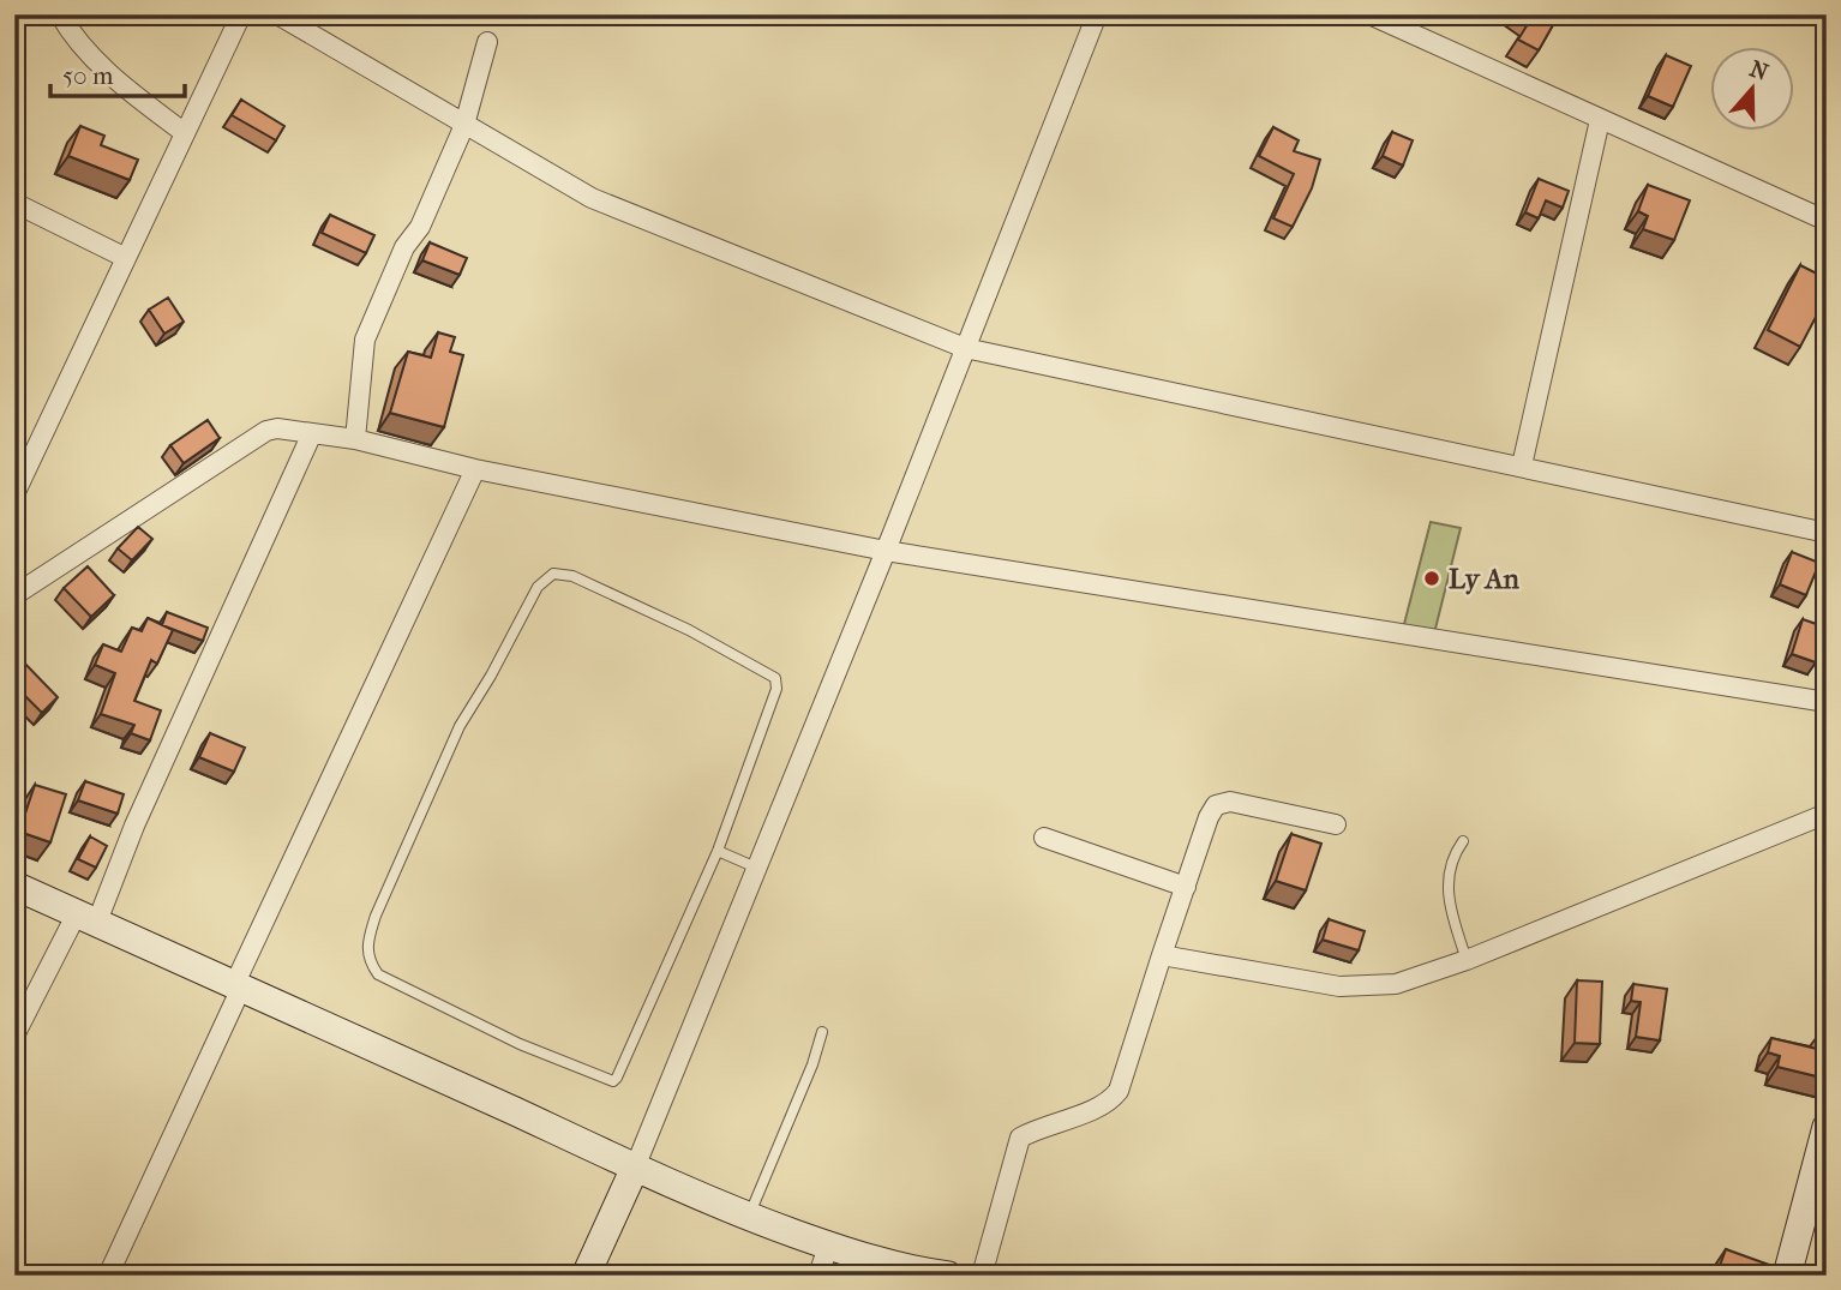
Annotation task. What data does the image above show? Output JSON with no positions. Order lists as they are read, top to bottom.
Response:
{
  "places": ["Ly An"],
  "scale_bar": "50 m",
  "north": "top"
}
